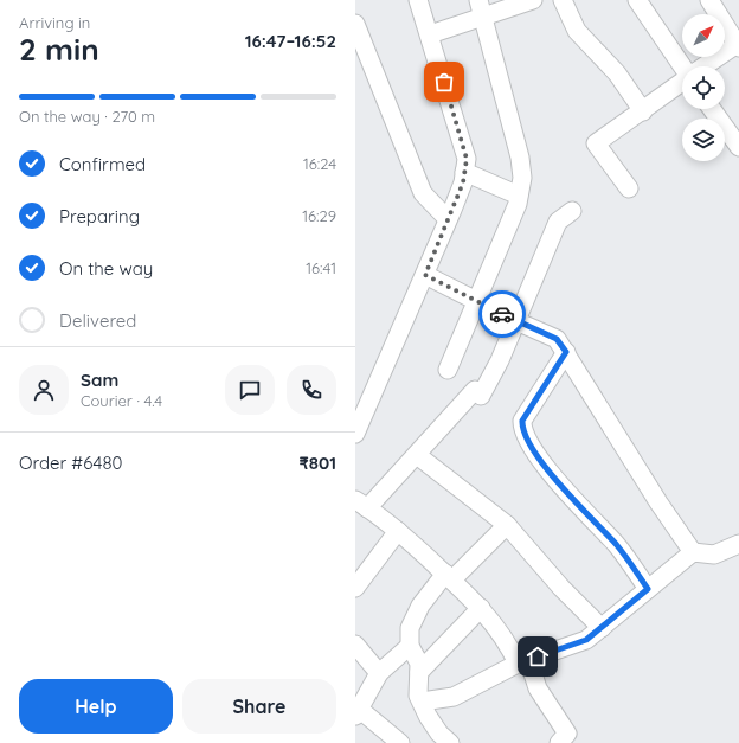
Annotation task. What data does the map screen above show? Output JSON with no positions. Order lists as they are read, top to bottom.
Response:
{
  "north": "top right",
  "page": {
    "heading": ["2 min", "Arriving in", "16:47–16:52"],
    "panel": [
      "Sam",
      "Courier · 4.4",
      "Order #6480",
      "₹801"
    ],
    "bar": "On the way · 270 m",
    "list": [
      ["Confirmed", "16:24"],
      ["Preparing", "16:29"],
      ["On the way", "16:41"],
      "Delivered"
    ],
    "buttons": ["Help", "Share"]
  }
}
